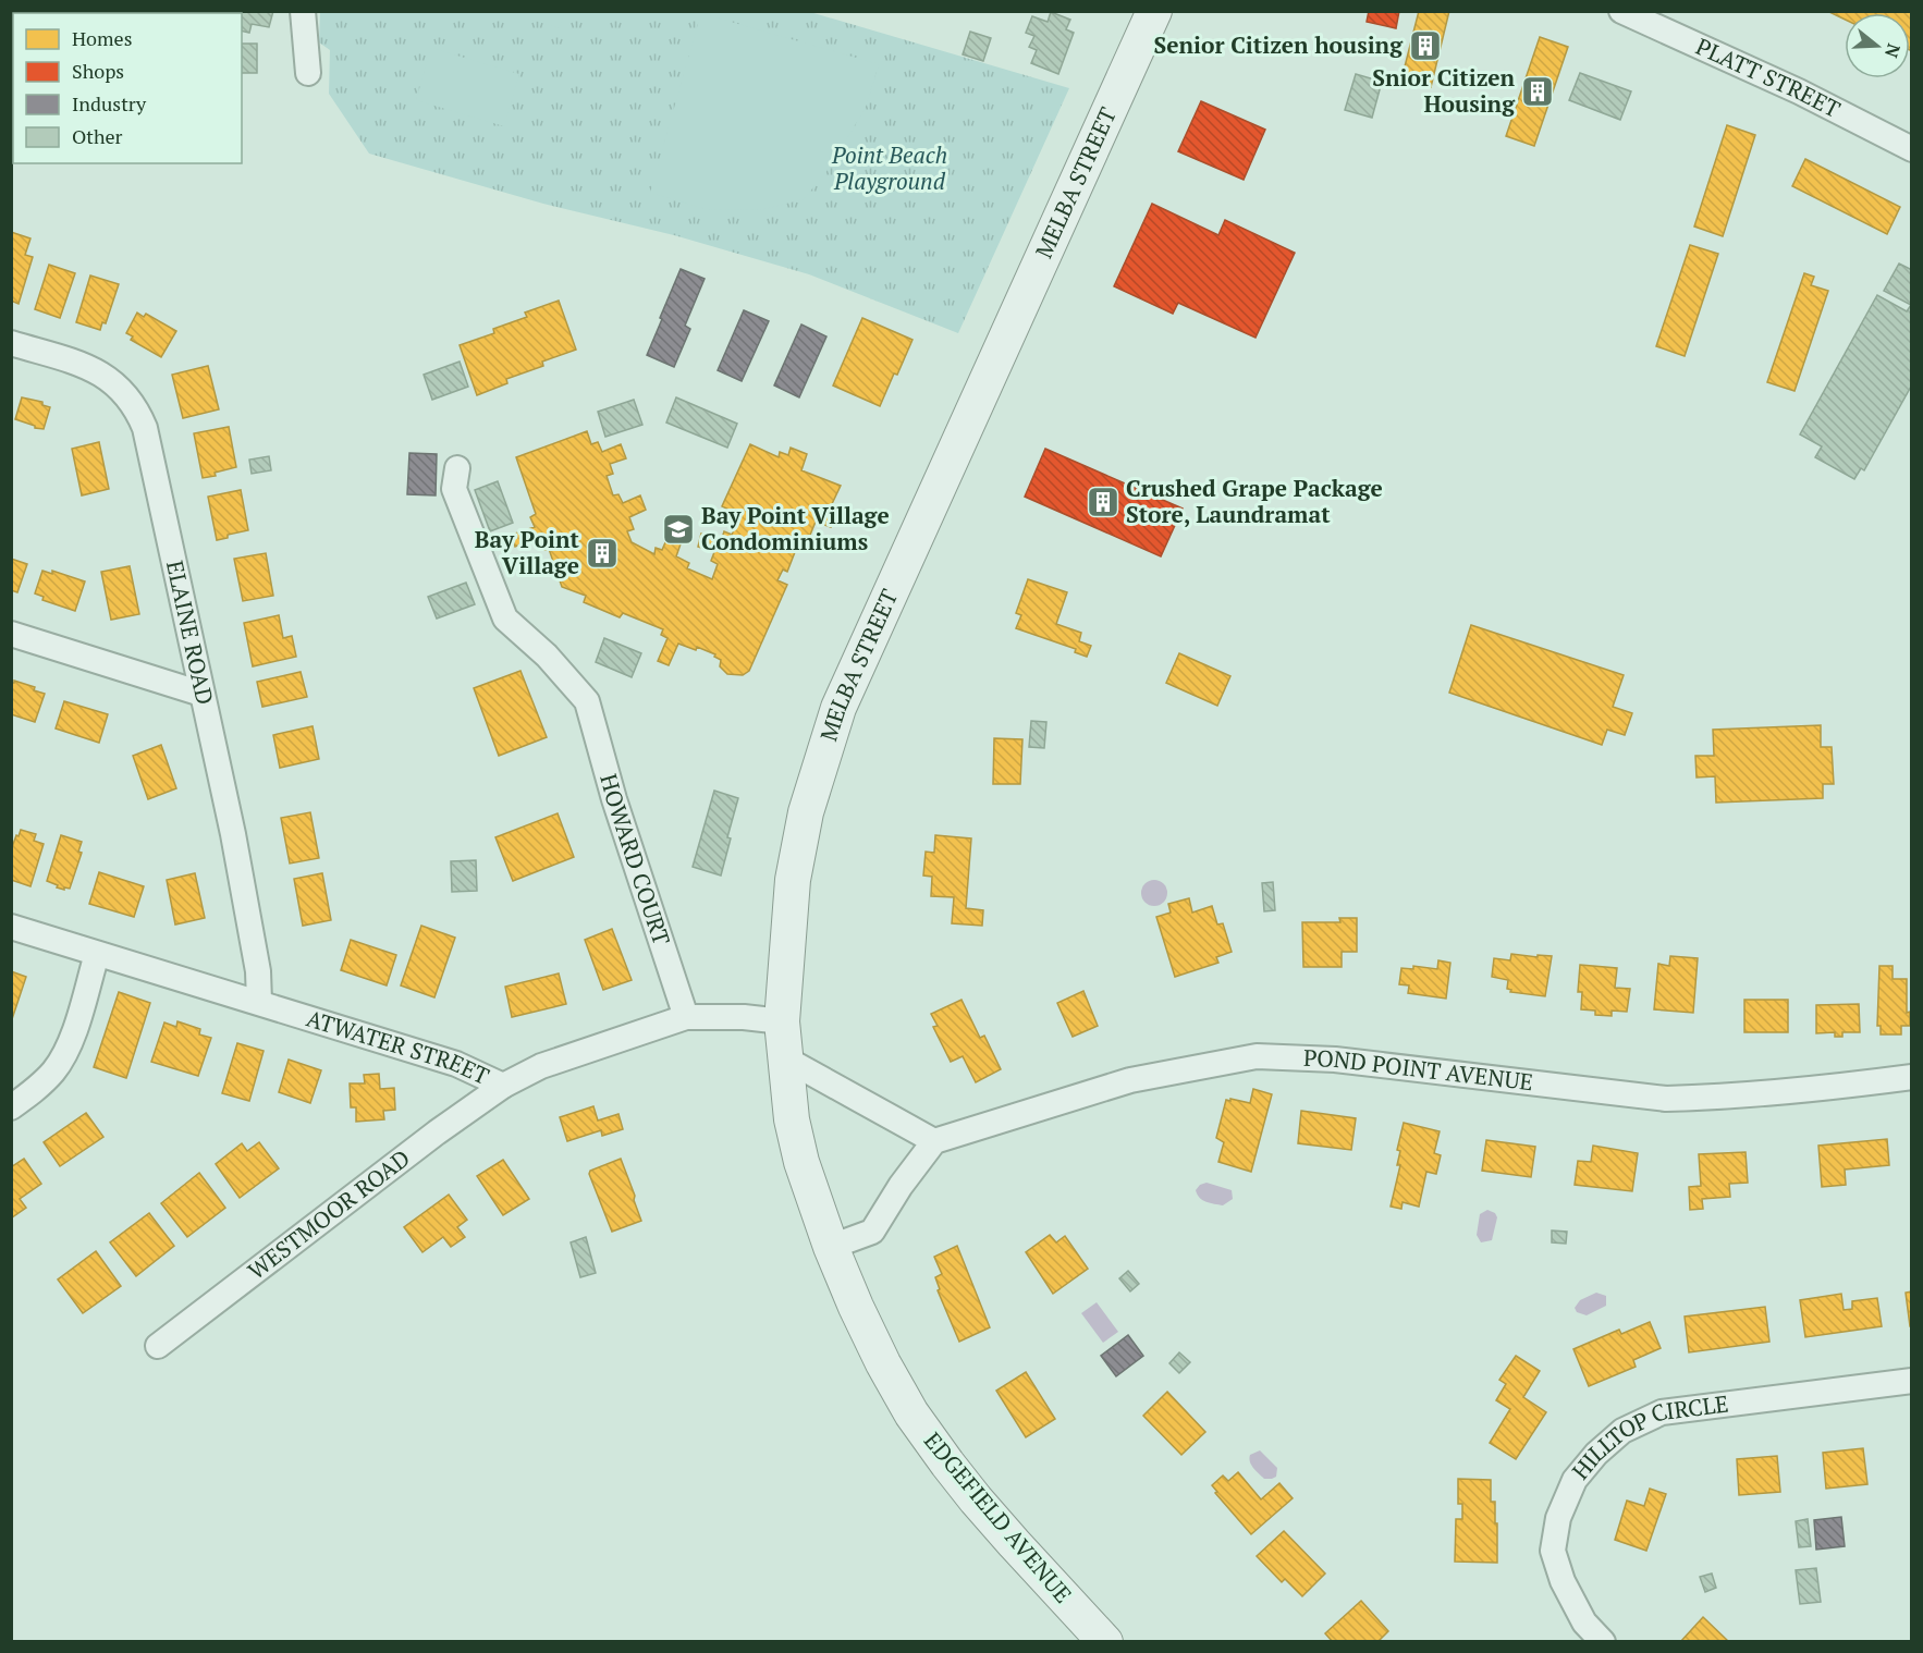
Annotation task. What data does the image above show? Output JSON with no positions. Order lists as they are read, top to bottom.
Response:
{
  "streets": {
    "main road": ["MELBA STREET", "EDGEFIELD AVENUE"],
    "street": [
      "PLATT STREET",
      "ELAINE ROAD",
      "HOWARD COURT",
      "ATWATER STREET",
      "POND POINT AVENUE",
      "WESTMOOR ROAD",
      "HILLTOP CIRCLE"
    ]
  },
  "crossings": [
    ["MELBA STREET", "ATWATER STREET"],
    ["MELBA STREET", "EDGEFIELD AVENUE"],
    ["ELAINE ROAD", "ATWATER STREET"],
    ["HOWARD COURT", "ATWATER STREET"],
    ["ATWATER STREET", "WESTMOOR ROAD"]
  ],
  "parks": ["Point Beach Playground"],
  "places": {
    "building": [
      "Senior Citizen housing",
      "Snior Citizen Housing",
      "Crushed Grape Package Store, Laundramat",
      "Bay Point Village"
    ],
    "school or university": ["Bay Point Village Condominiums"]
  },
  "legend": [
    "Homes",
    "Shops",
    "Industry",
    "Other"
  ],
  "north": "right"
}
